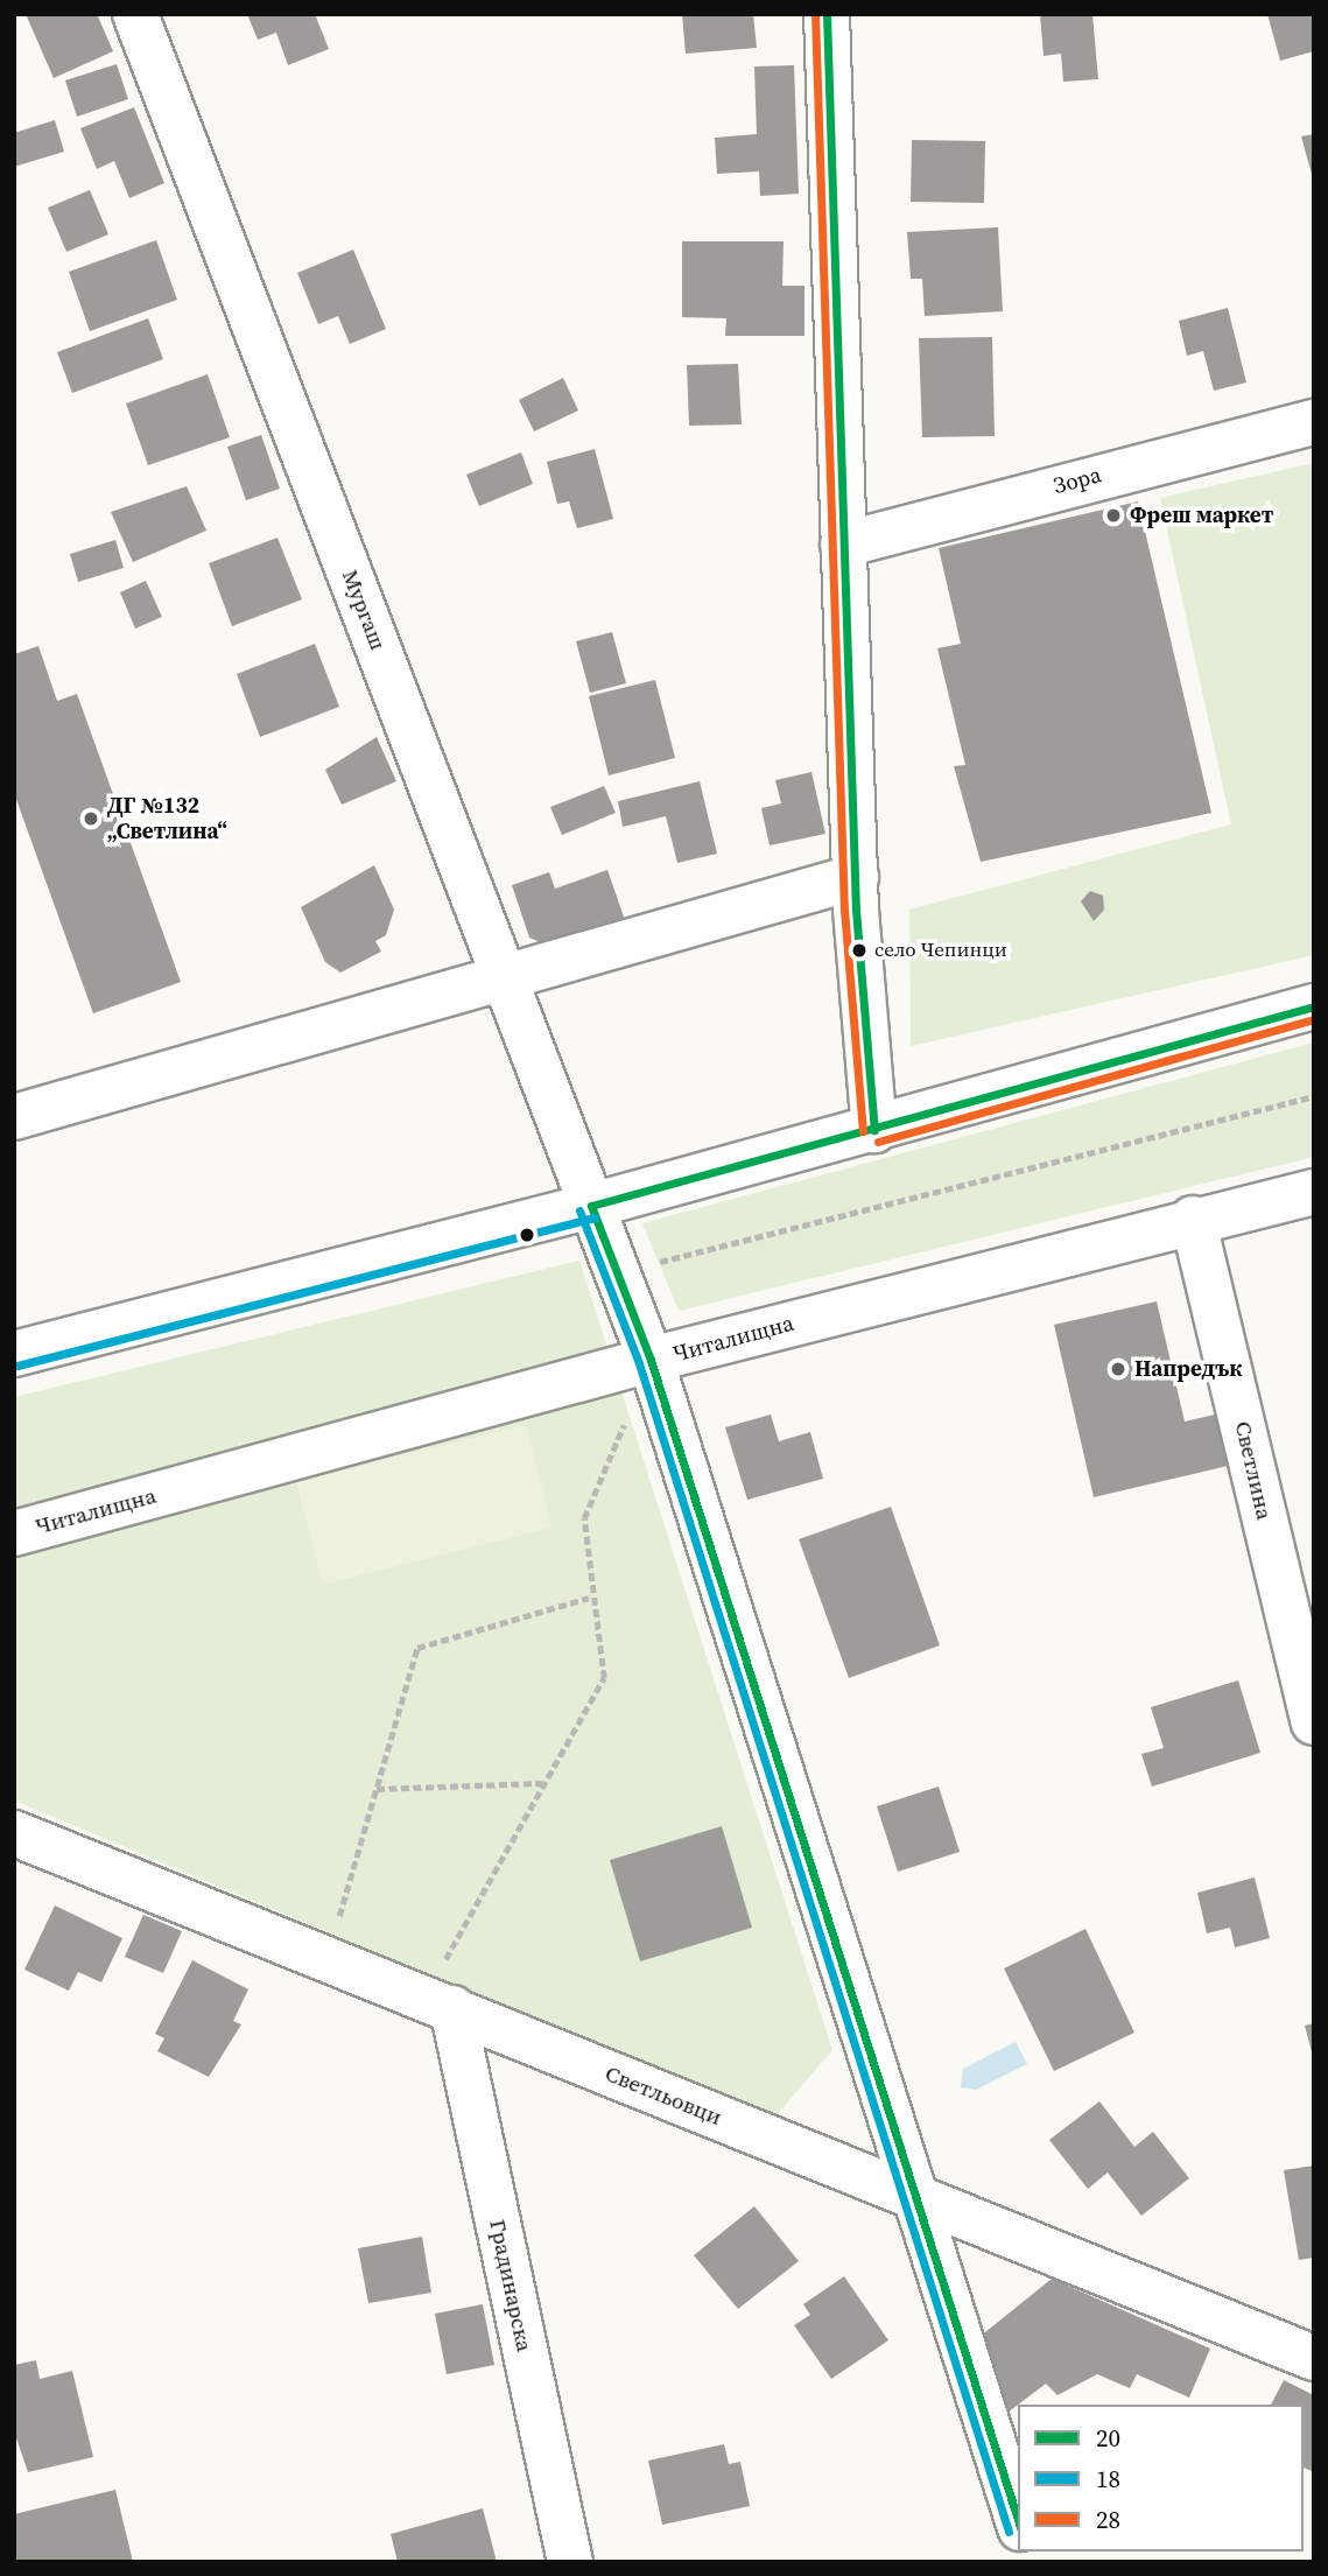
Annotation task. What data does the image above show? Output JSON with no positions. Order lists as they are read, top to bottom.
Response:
{
  "streets": {
    "street": [
      "Зора",
      "Мургаш",
      "Читалищна",
      "Светлина",
      "Светльовци",
      "Градинарска"
    ]
  },
  "crossings": [
    ["Мургаш", "Читалищна"],
    ["Мургаш", "Светльовци"],
    ["Читалищна", "Светлина"],
    ["Светльовци", "Градинарска"]
  ],
  "places": [
    "Фреш маркет",
    "ДГ №132 „Светлина“",
    "село Чепинци",
    "Напредък"
  ],
  "lines": ["transit line 20", "transit line 28", "transit line 18"],
  "legend": ["20", "18", "28"]
}
